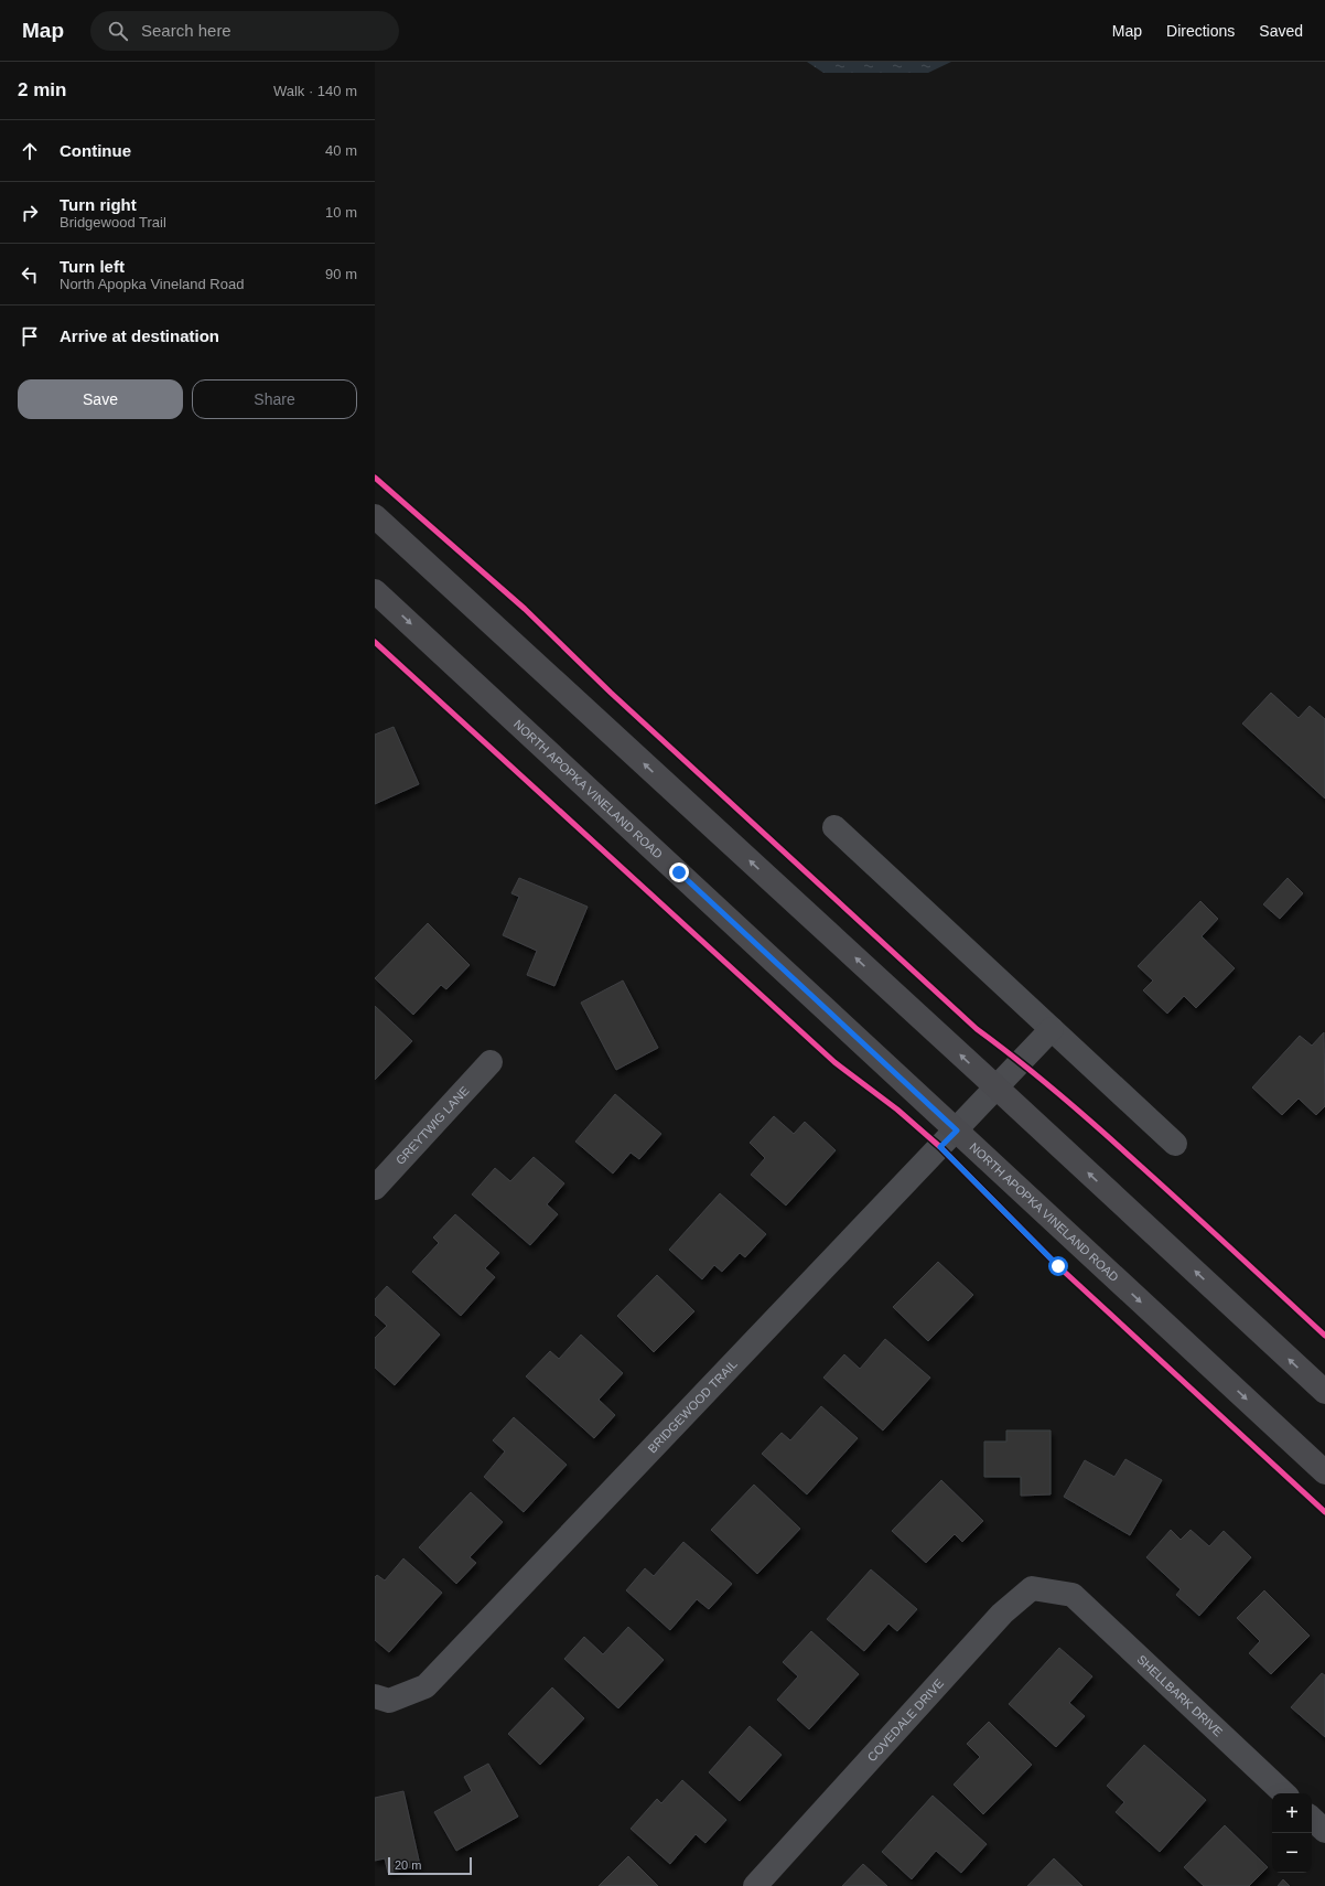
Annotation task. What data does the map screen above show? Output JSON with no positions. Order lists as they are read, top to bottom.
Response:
{
  "streets": {
    "street": [
      "NORTH APOPKA VINELAND ROAD",
      "GREYTWIG LANE",
      "BRIDGEWOOD TRAIL",
      "SHELLBARK DRIVE",
      "COVEDALE DRIVE"
    ]
  },
  "crossings": [
    ["NORTH APOPKA VINELAND ROAD", "BRIDGEWOOD TRAIL"],
    ["SHELLBARK DRIVE", "COVEDALE DRIVE"]
  ],
  "scale_bar": "20 m",
  "page": {
    "header": "Map",
    "search": "Search here",
    "nav": ["Map", "Directions", "Saved"],
    "heading": ["2 min", "Walk · 140 m"],
    "list": [
      ["Continue", "40 m"],
      ["Turn right", "Bridgewood Trail", "10 m"],
      ["Turn left", "North Apopka Vineland Road", "90 m"],
      "Arrive at destination"
    ],
    "buttons": ["Save", "Share"],
    "map_buttons": ["+", "−"],
    "scale": "20 m"
  }
}
